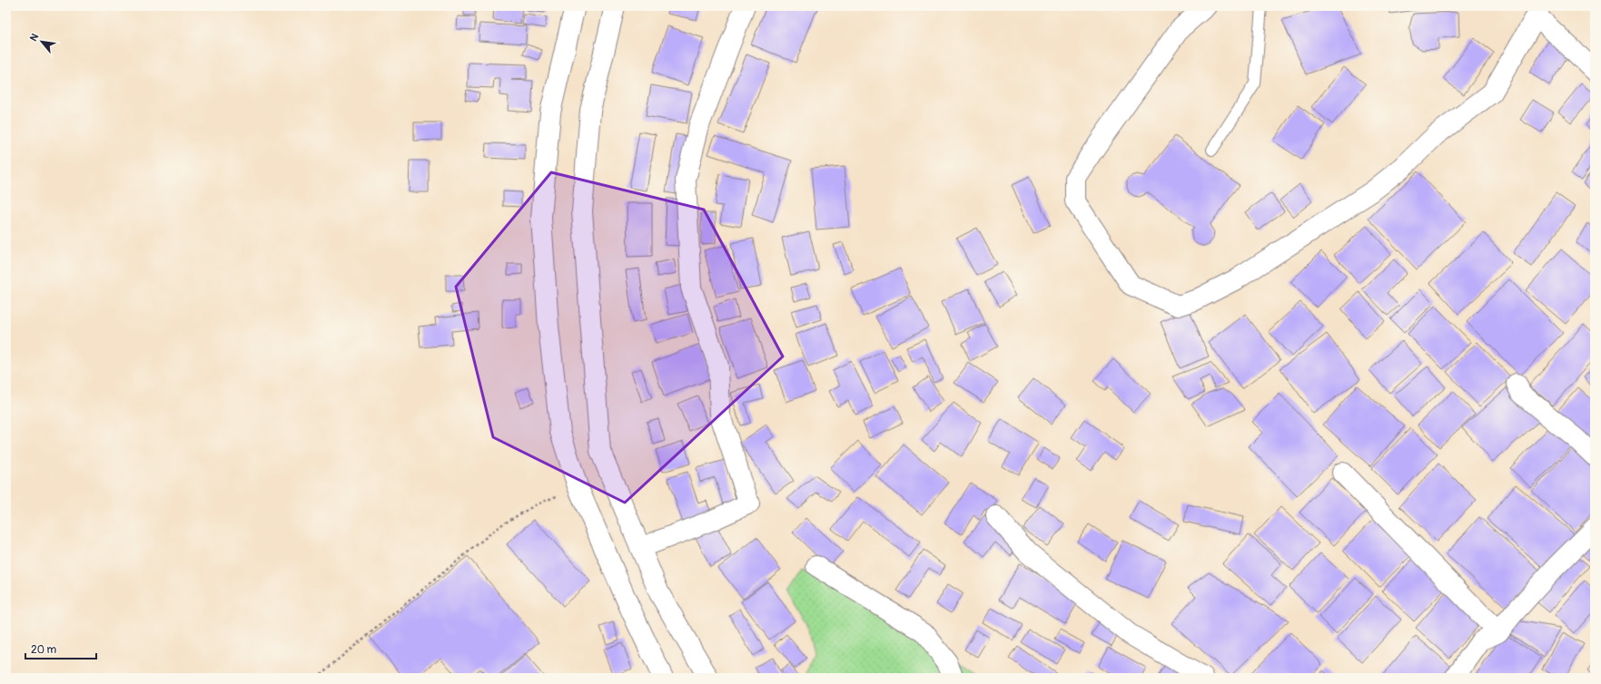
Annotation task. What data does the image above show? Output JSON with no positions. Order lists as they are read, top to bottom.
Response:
{
  "scale_bar": "20 m",
  "north": "top left"
}
